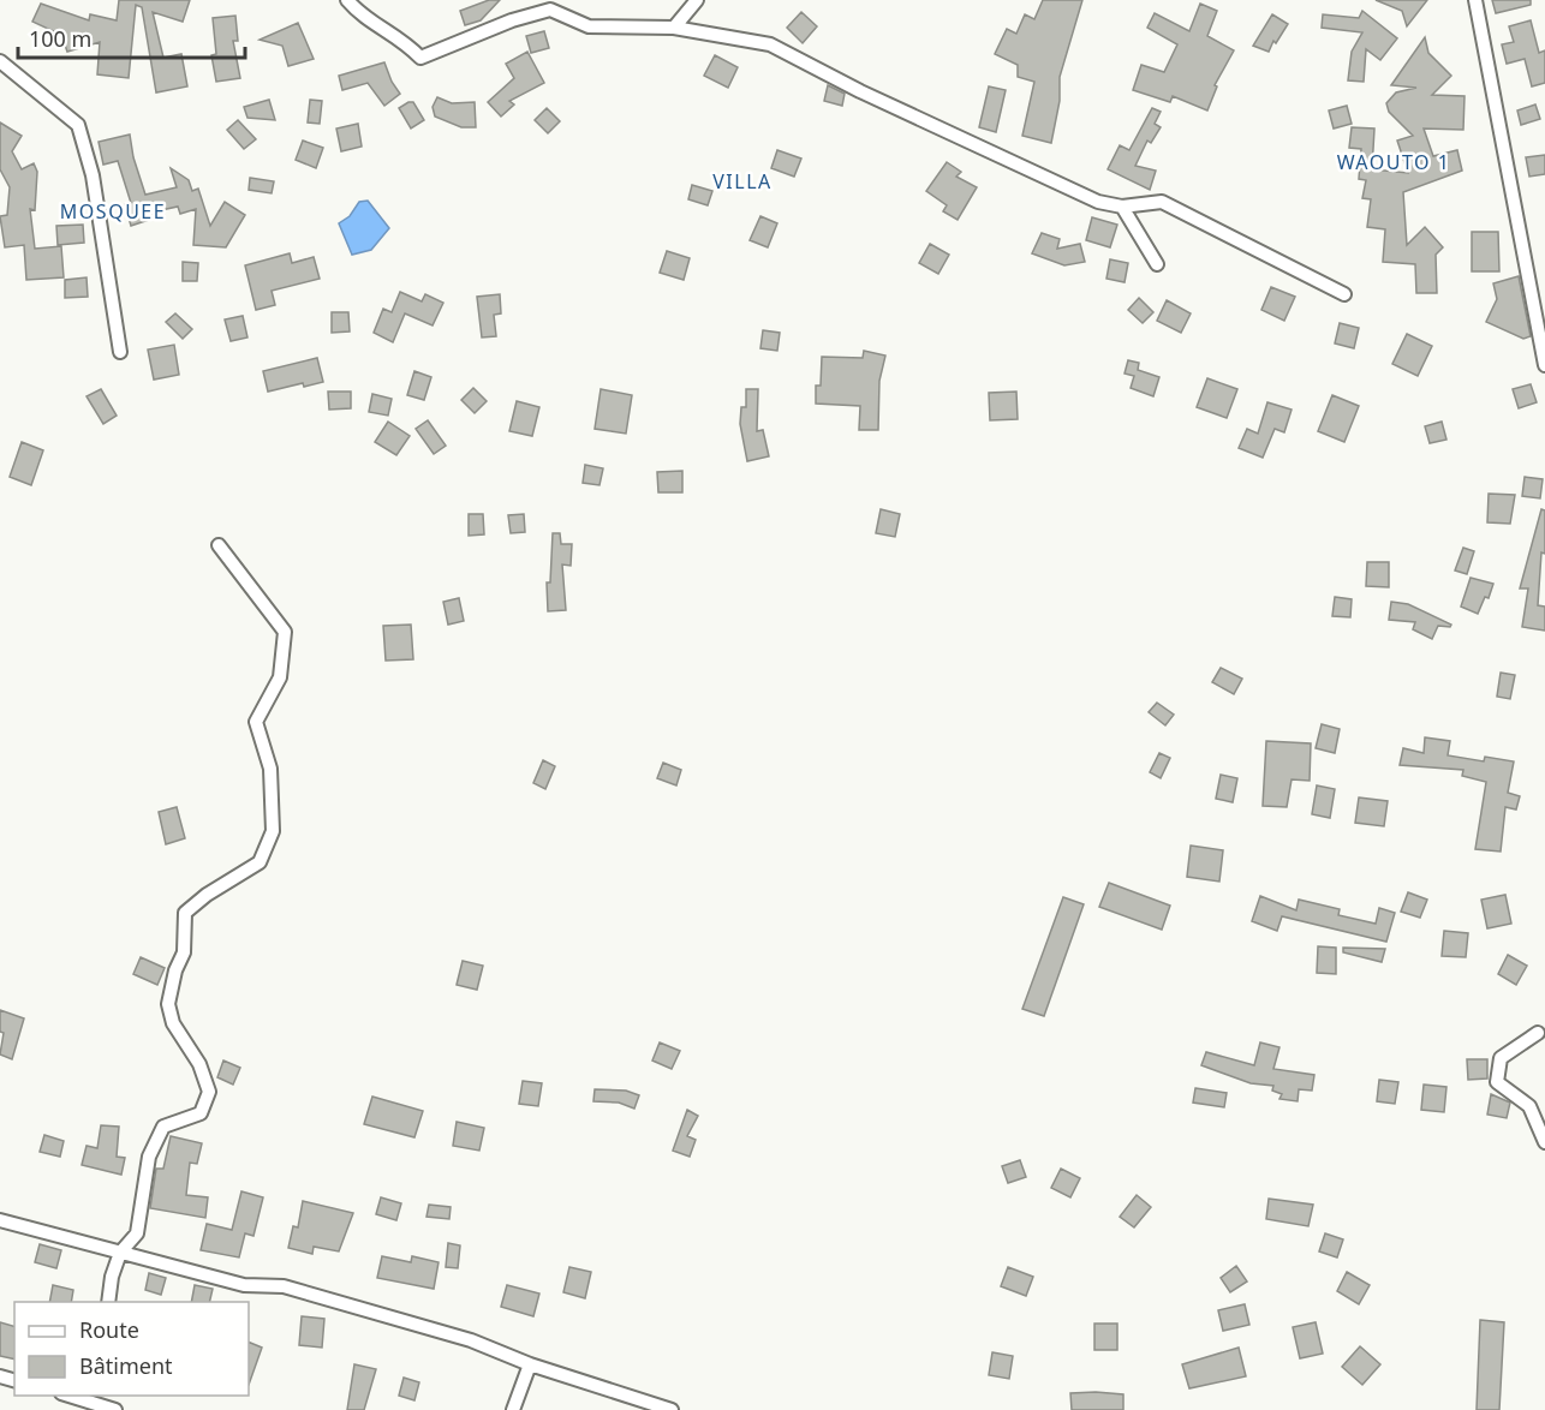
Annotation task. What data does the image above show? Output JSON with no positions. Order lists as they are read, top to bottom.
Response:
{
  "districts": ["WAOUTO 1", "VILLA", "MOSQUEE"],
  "legend": ["Route", "Bâtiment"],
  "scale_bar": "100 m"
}
